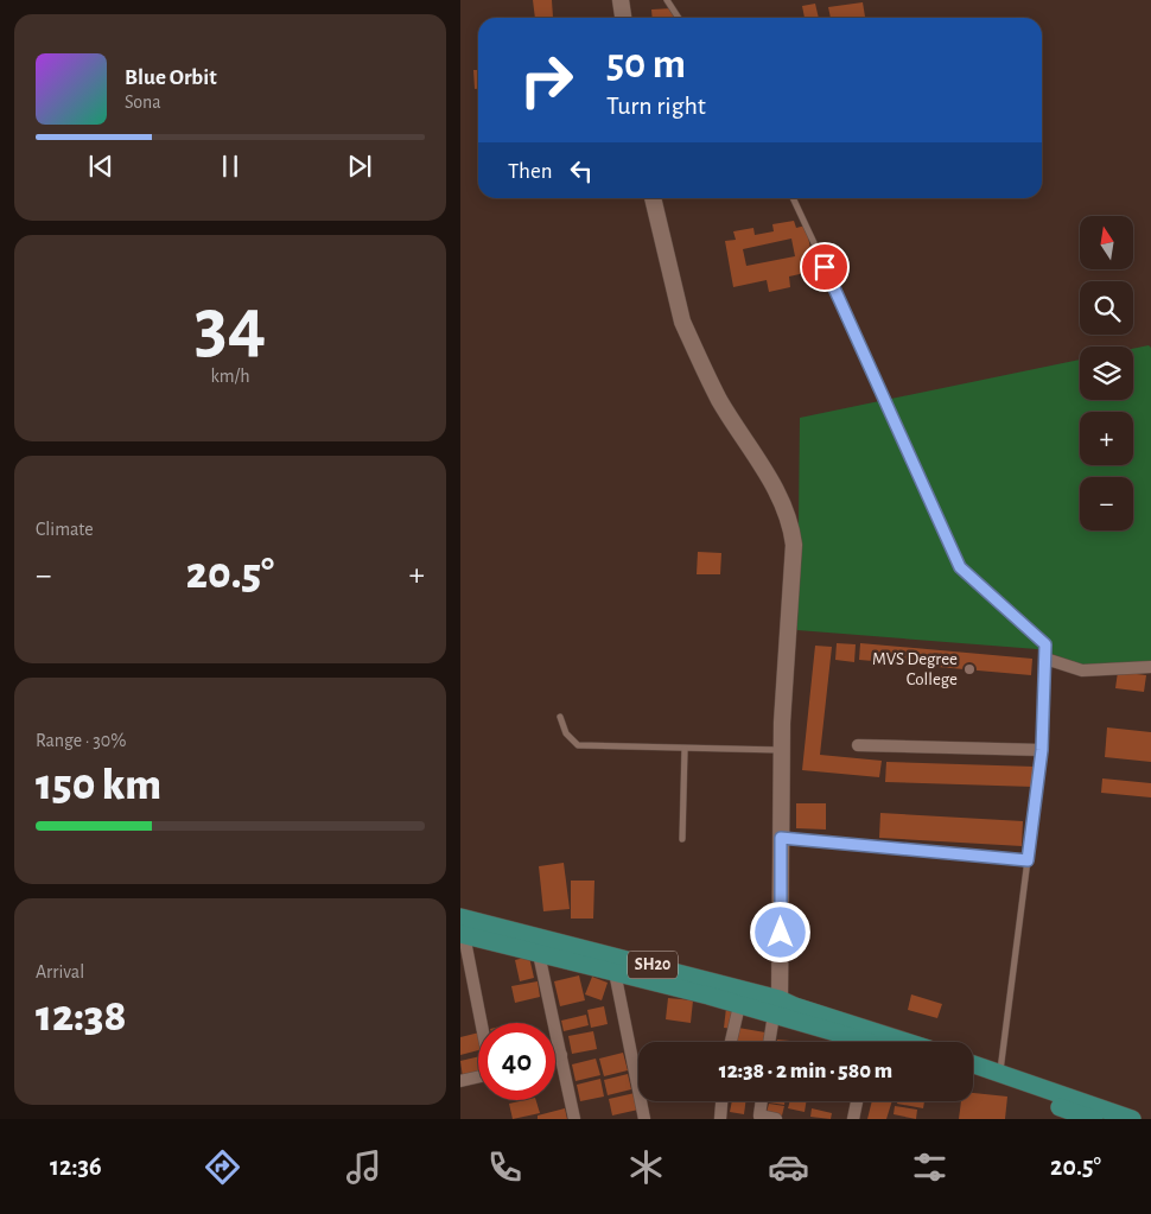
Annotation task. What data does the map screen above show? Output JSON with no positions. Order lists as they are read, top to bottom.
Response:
{
  "streets": {
    "main road": ["SH20"]
  },
  "places": ["MVS Degree College"],
  "north": "top",
  "page": {
    "turn": ["50 m", "Turn right"],
    "song": ["Blue Orbit", "Sona"],
    "then": "Then",
    "map_buttons": ["+", "−"],
    "tile": [
      ["34", "km/h"],
      "Climate",
      ["Range · 30%", "150 km"],
      ["Arrival", "12:38"]
    ],
    "heat": ["−", "20.5°", "+"],
    "limit": "40",
    "trip": "12:38 · 2 min · 580 m",
    "tabs": ["12:36", "20.5°"]
  }
}
